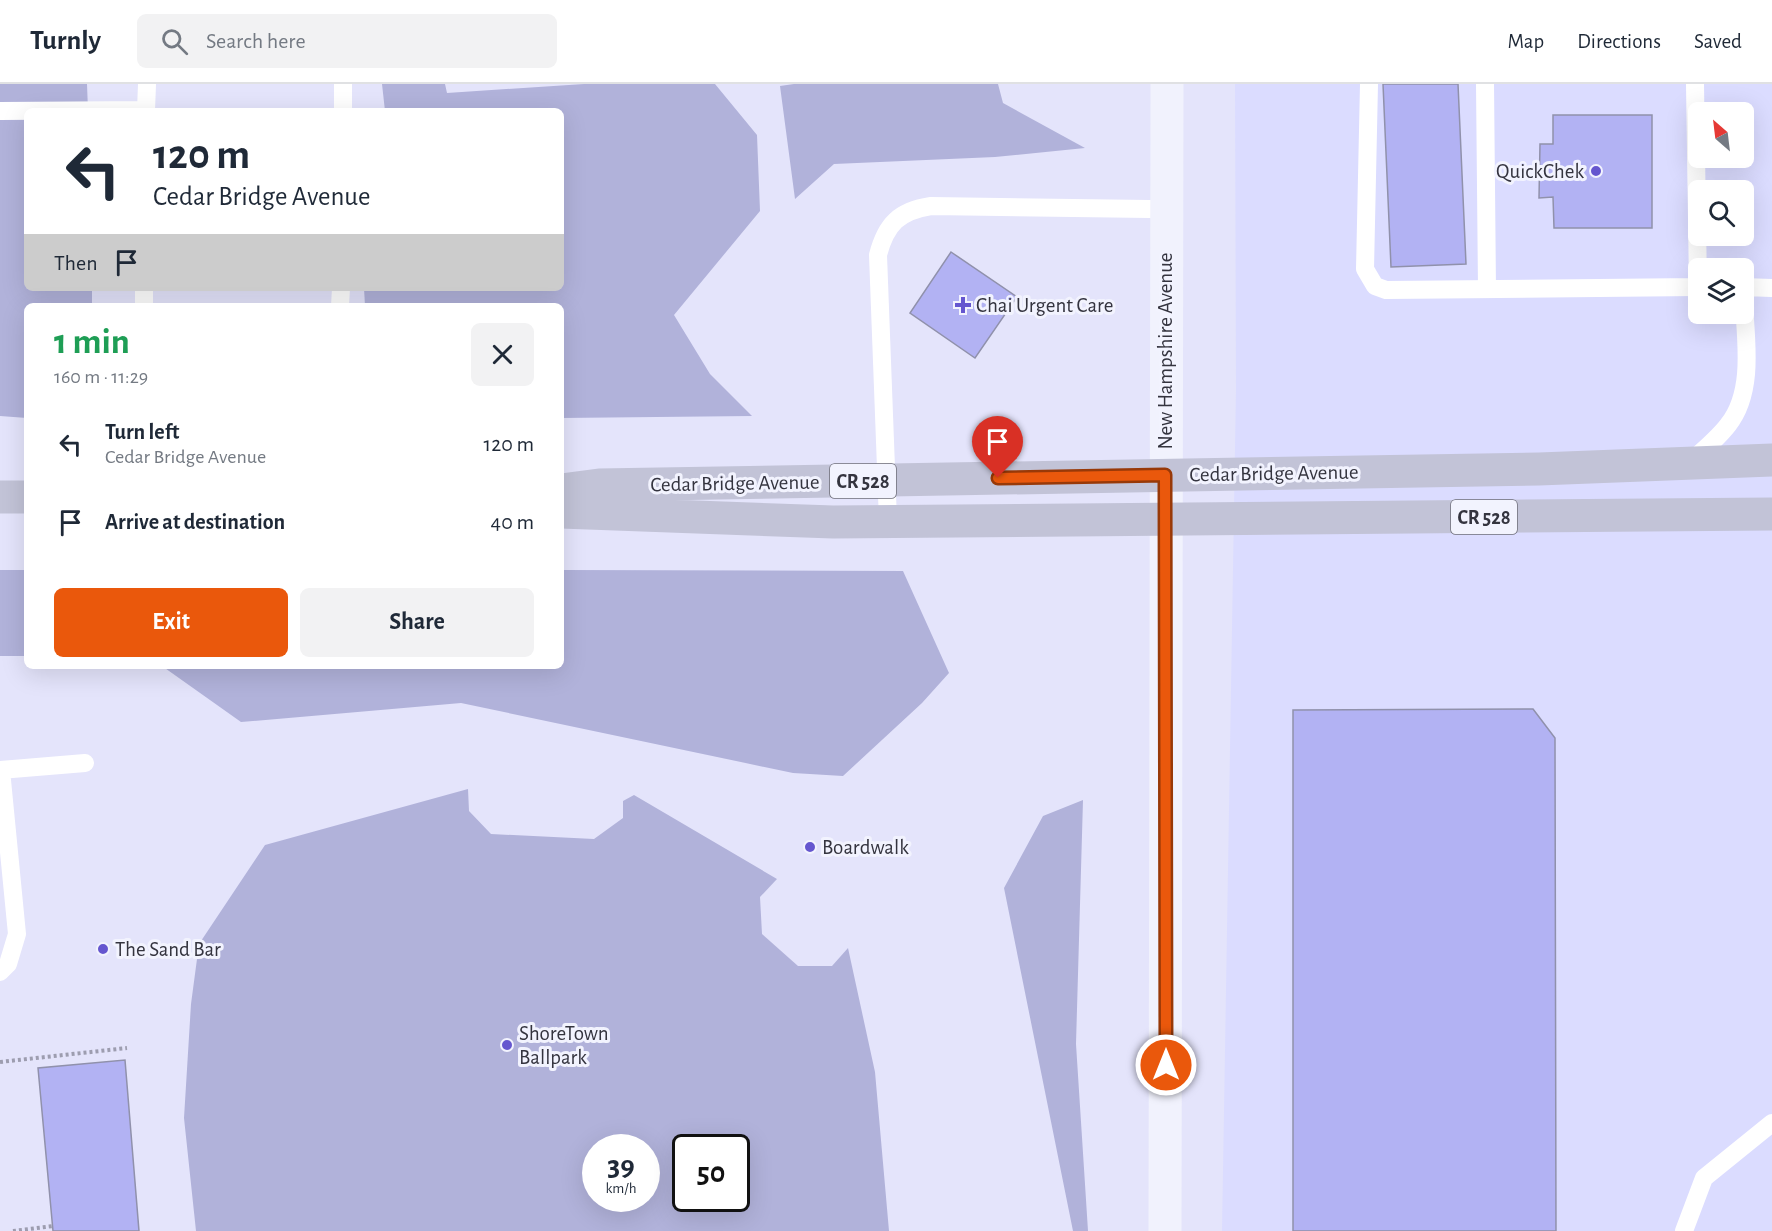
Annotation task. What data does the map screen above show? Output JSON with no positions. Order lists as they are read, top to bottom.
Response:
{
  "streets": {
    "main road": ["New Hampshire Avenue", "Cedar Bridge Avenue", "CR 528"]
  },
  "crossings": [
    ["New Hampshire Avenue", "Cedar Bridge Avenue"]
  ],
  "places": {
    "other": [
      "QuickChek",
      "Boardwalk",
      "The Sand Bar",
      "ShoreTown Ballpark"
    ],
    "health": ["Chai Urgent Care"]
  },
  "north": "top left",
  "page": {
    "header": "Turnly",
    "search": "Search here",
    "nav": ["Map", "Directions", "Saved"],
    "turn": ["120 m", "Cedar Bridge Avenue"],
    "then": "Then",
    "heading": ["1 min", "160 m · 11:29"],
    "list": [
      {
        "name": "Turn left",
        "note": "Cedar Bridge Avenue",
        "value": "120 m"
      },
      {
        "name": "Arrive at destination",
        "value": "40 m"
      }
    ],
    "buttons": ["Exit", "Share"],
    "speed": "39 km/h",
    "limit": "50"
  }
}
